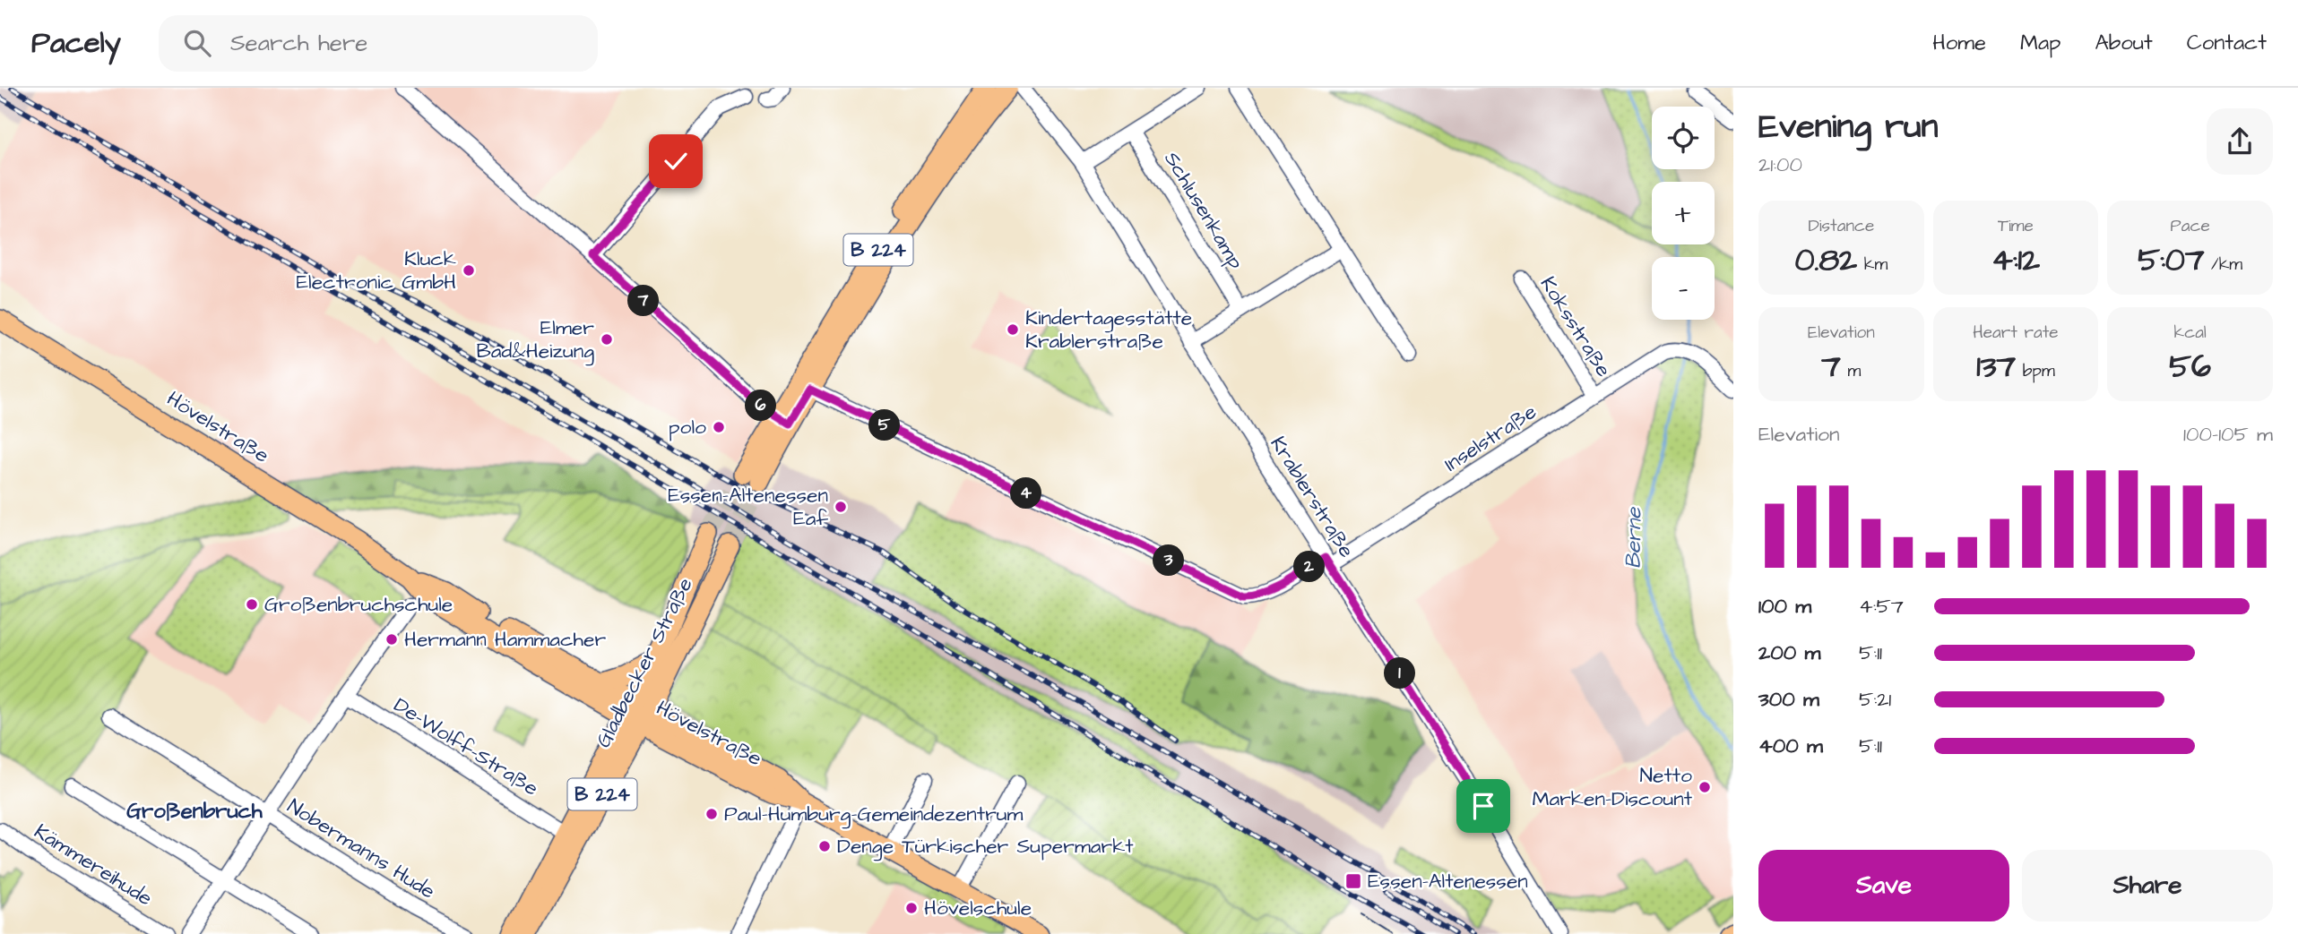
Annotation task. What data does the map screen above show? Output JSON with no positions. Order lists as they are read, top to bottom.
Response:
{
  "streets": {
    "main road": ["B 224", "Hövelstraße", "Gladbecker Straße"],
    "street": [
      "Schlusenkamp",
      "Koksstraße",
      "Inselstraße",
      "Krablerstraße",
      "De-Wolff-Straße",
      "Nobermanns Hude",
      "Kämmereihude"
    ]
  },
  "crossings": [
    ["B 224", "Inselstraße"],
    ["Koksstraße", "Inselstraße"],
    ["Hövelstraße", "Gladbecker Straße"],
    ["Inselstraße", "Krablerstraße"],
    ["Gladbecker Straße", "De-Wolff-Straße"]
  ],
  "districts": ["Großenbruch"],
  "water": ["Berne"],
  "places": {
    "other": [
      "Kluck Electronic GmbH",
      "Kindertagesstätte Krablerstraße",
      "Elmer Bad&Heizung",
      "polo",
      "Essen-Altenessen Eaf",
      "Großenbruchschule",
      "Hermann Hammacher",
      "Netto Marken-Discount",
      "Paul-Humburg-Gemeindezentrum",
      "Denge Türkischer Supermarkt",
      "Hövelschule"
    ],
    "transit": ["Essen-Altenessen"]
  },
  "page": {
    "header": "Pacely",
    "search": "Search here",
    "nav": [
      "Home",
      "Map",
      "About",
      "Contact"
    ],
    "heading": ["Evening run", "21:00"],
    "map_buttons": ["+", "−"],
    "stats": [
      ["Distance", "0.82 km"],
      ["Time", "4:12"],
      ["Pace", "5:07 /km"],
      ["Elevation", "7 m"],
      ["Heart rate", "137 bpm"],
      ["kcal", "56"]
    ],
    "pins": [
      "7",
      "6",
      "5",
      "4",
      "3",
      "2",
      "1"
    ],
    "chart": ["Elevation", "100–105 m"],
    "list": [
      {
        "name": "100 m",
        "note": "4:57"
      },
      {
        "name": "200 m",
        "note": "5:11"
      },
      {
        "name": "300 m",
        "note": "5:21"
      },
      {
        "name": "400 m",
        "note": "5:11"
      }
    ],
    "buttons": ["Save", "Share"]
  }
}
